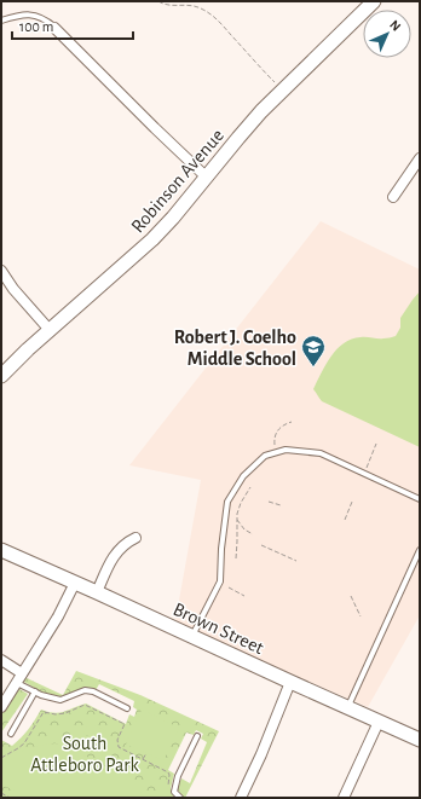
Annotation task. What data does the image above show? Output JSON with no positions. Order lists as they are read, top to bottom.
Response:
{
  "streets": {
    "street": ["Robinson Avenue", "Brown Street"]
  },
  "parks": ["South Attleboro Park"],
  "places": {
    "school or university": ["Robert J. Coelho Middle School"]
  },
  "scale_bar": "100 m",
  "north": "top right"
}
